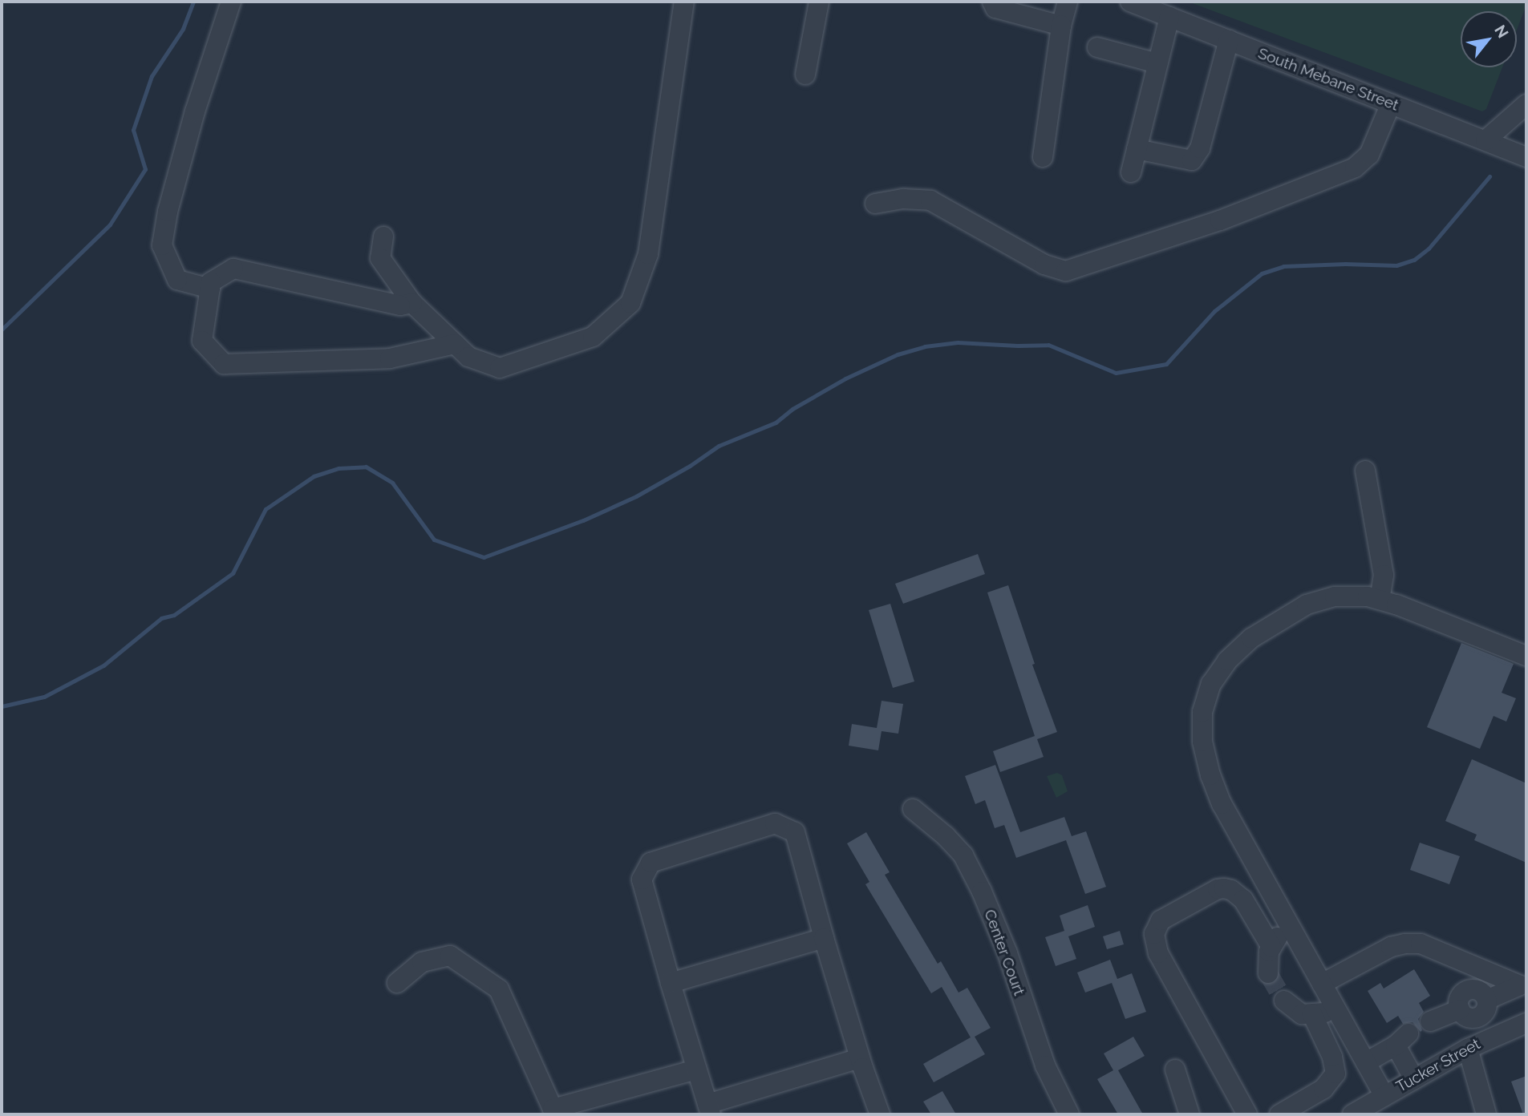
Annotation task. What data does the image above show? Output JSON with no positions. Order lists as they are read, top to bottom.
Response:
{
  "streets": {
    "street": ["South Mebane Street", "Center Court", "Tucker Street"]
  },
  "north": "top right"
}
